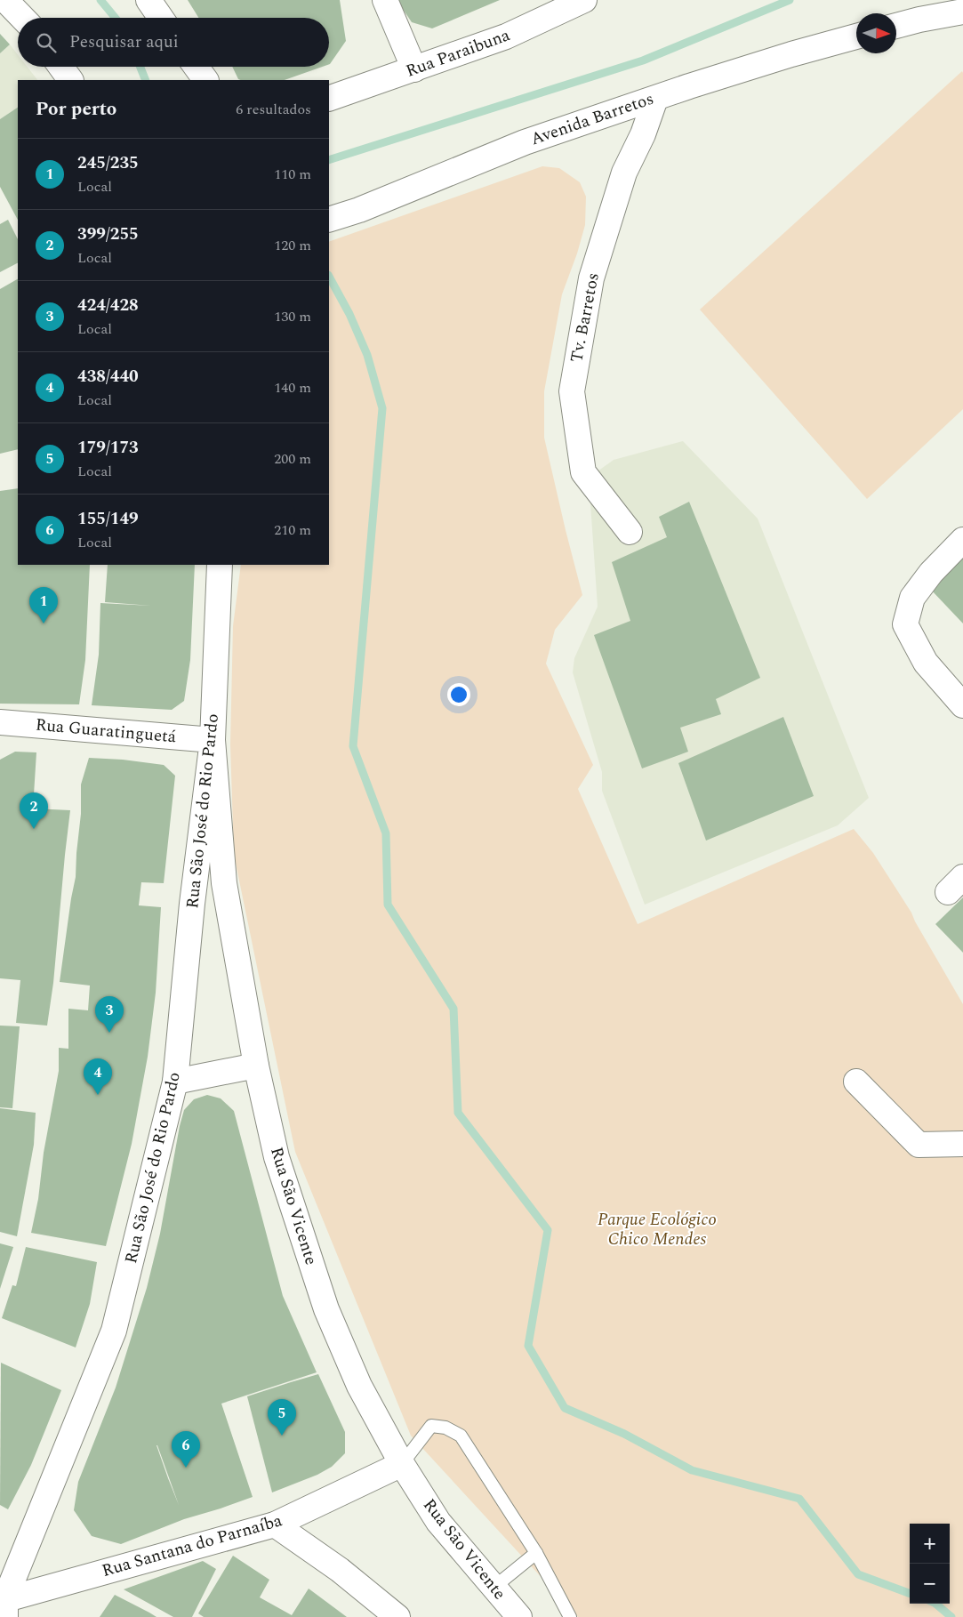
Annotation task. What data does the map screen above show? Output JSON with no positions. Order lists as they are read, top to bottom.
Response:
{
  "streets": {
    "street": [
      "Rua Paraibuna",
      "Avenida Barretos",
      "Tv. Barretos",
      "Rua Guaratinguetá",
      "Rua São José do Rio Pardo",
      "Rua São Vicente",
      "Rua Santana do Parnaíba"
    ]
  },
  "crossings": [
    ["Avenida Barretos", "Tv. Barretos"],
    ["Rua Guaratinguetá", "Rua São José do Rio Pardo"],
    ["Rua Guaratinguetá", "Rua São Vicente"],
    ["Rua São José do Rio Pardo", "Rua São Vicente"],
    ["Rua São José do Rio Pardo", "Rua Santana do Parnaíba"],
    ["Rua São Vicente", "Rua Santana do Parnaíba"]
  ],
  "parks": ["Parque Ecológico Chico Mendes"],
  "north": "right",
  "page": {
    "search": "Pesquisar aqui",
    "heading": ["Por perto", "6 resultados"],
    "list": [
      {
        "mark": "1",
        "name": "245/235",
        "note": "Local",
        "value": "110 m"
      },
      {
        "mark": "2",
        "name": "399/255",
        "note": "Local",
        "value": "120 m"
      },
      {
        "mark": "3",
        "name": "424/428",
        "note": "Local",
        "value": "130 m"
      },
      {
        "mark": "4",
        "name": "438/440",
        "note": "Local",
        "value": "140 m"
      },
      {
        "mark": "5",
        "name": "179/173",
        "note": "Local",
        "value": "200 m"
      },
      {
        "mark": "6",
        "name": "155/149",
        "note": "Local",
        "value": "210 m"
      }
    ],
    "pins": [
      "1",
      "2",
      "3",
      "4",
      "5",
      "6"
    ],
    "map_buttons": ["+", "−"]
  }
}
